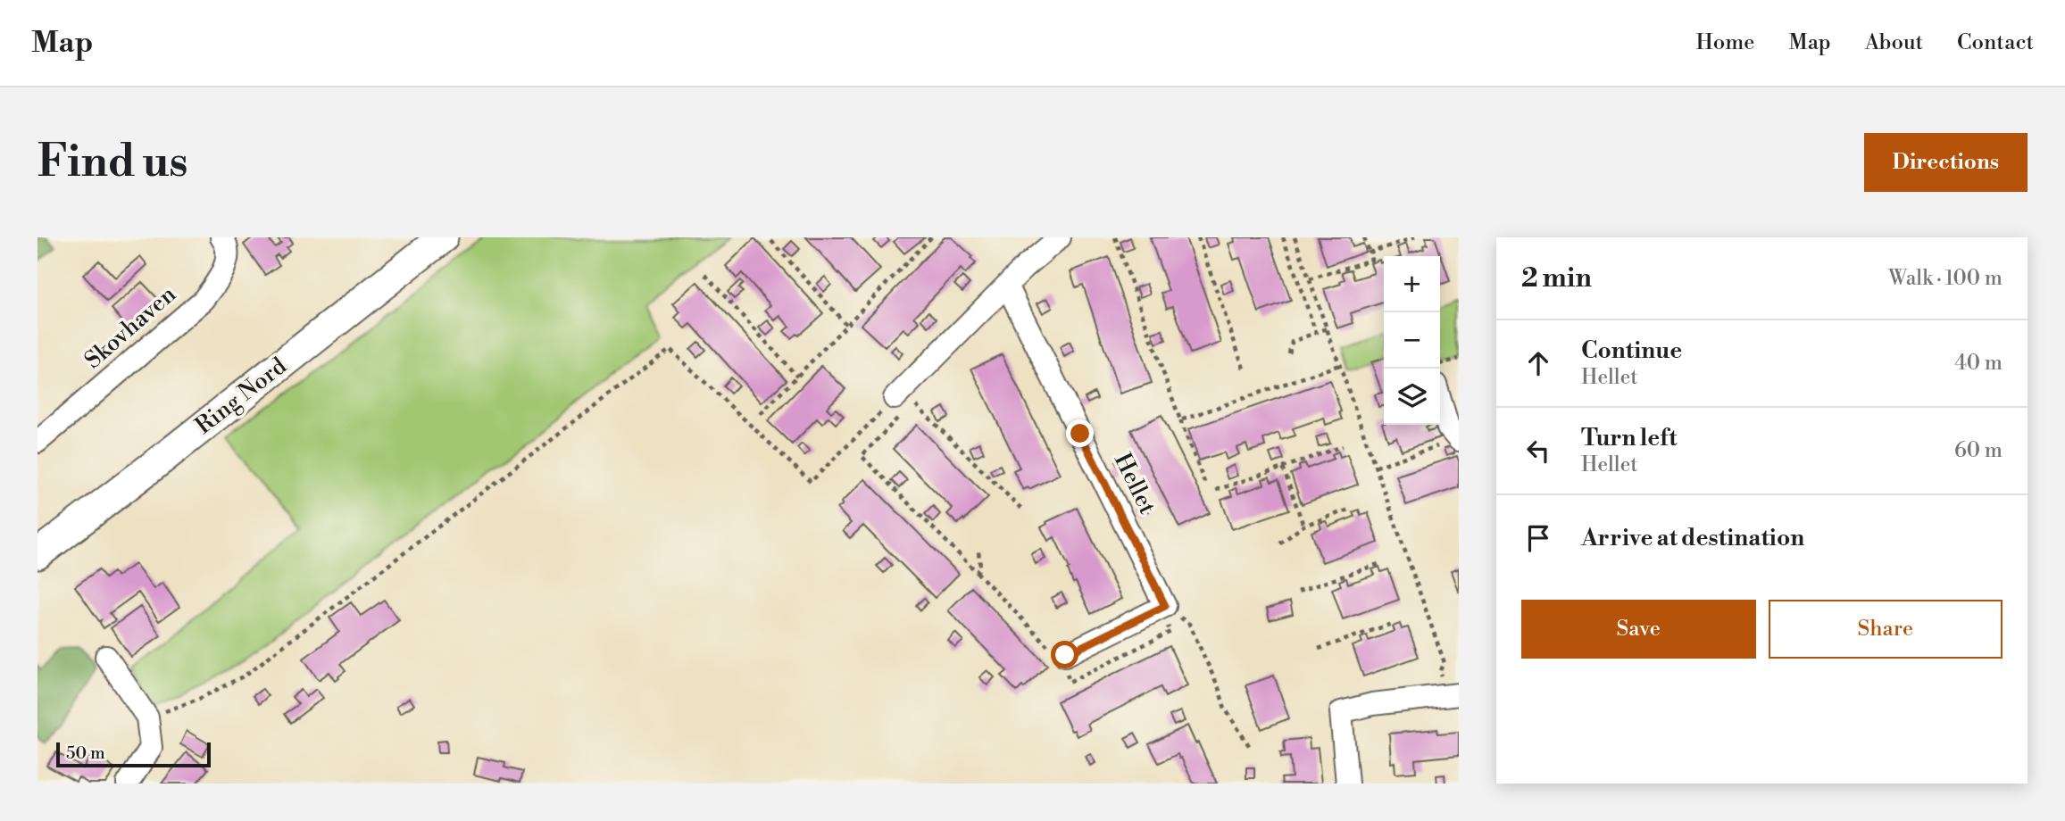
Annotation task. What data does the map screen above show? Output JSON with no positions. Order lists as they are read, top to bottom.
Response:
{
  "streets": {
    "main road": ["Ring Nord"],
    "street": ["Skovhaven", "Hellet"]
  },
  "scale_bar": "50 m",
  "page": {
    "header": "Map",
    "nav": [
      "Home",
      "Map",
      "About",
      "Contact"
    ],
    "buttons": [
      "Directions",
      ["Save", "Share"]
    ],
    "title": "Find us",
    "heading": ["2 min", "Walk · 100 m"],
    "map_buttons": ["+", "−"],
    "list": [
      ["Continue", "Hellet", "40 m"],
      ["Turn left", "Hellet", "60 m"],
      "Arrive at destination"
    ],
    "scale": "50 m"
  }
}
